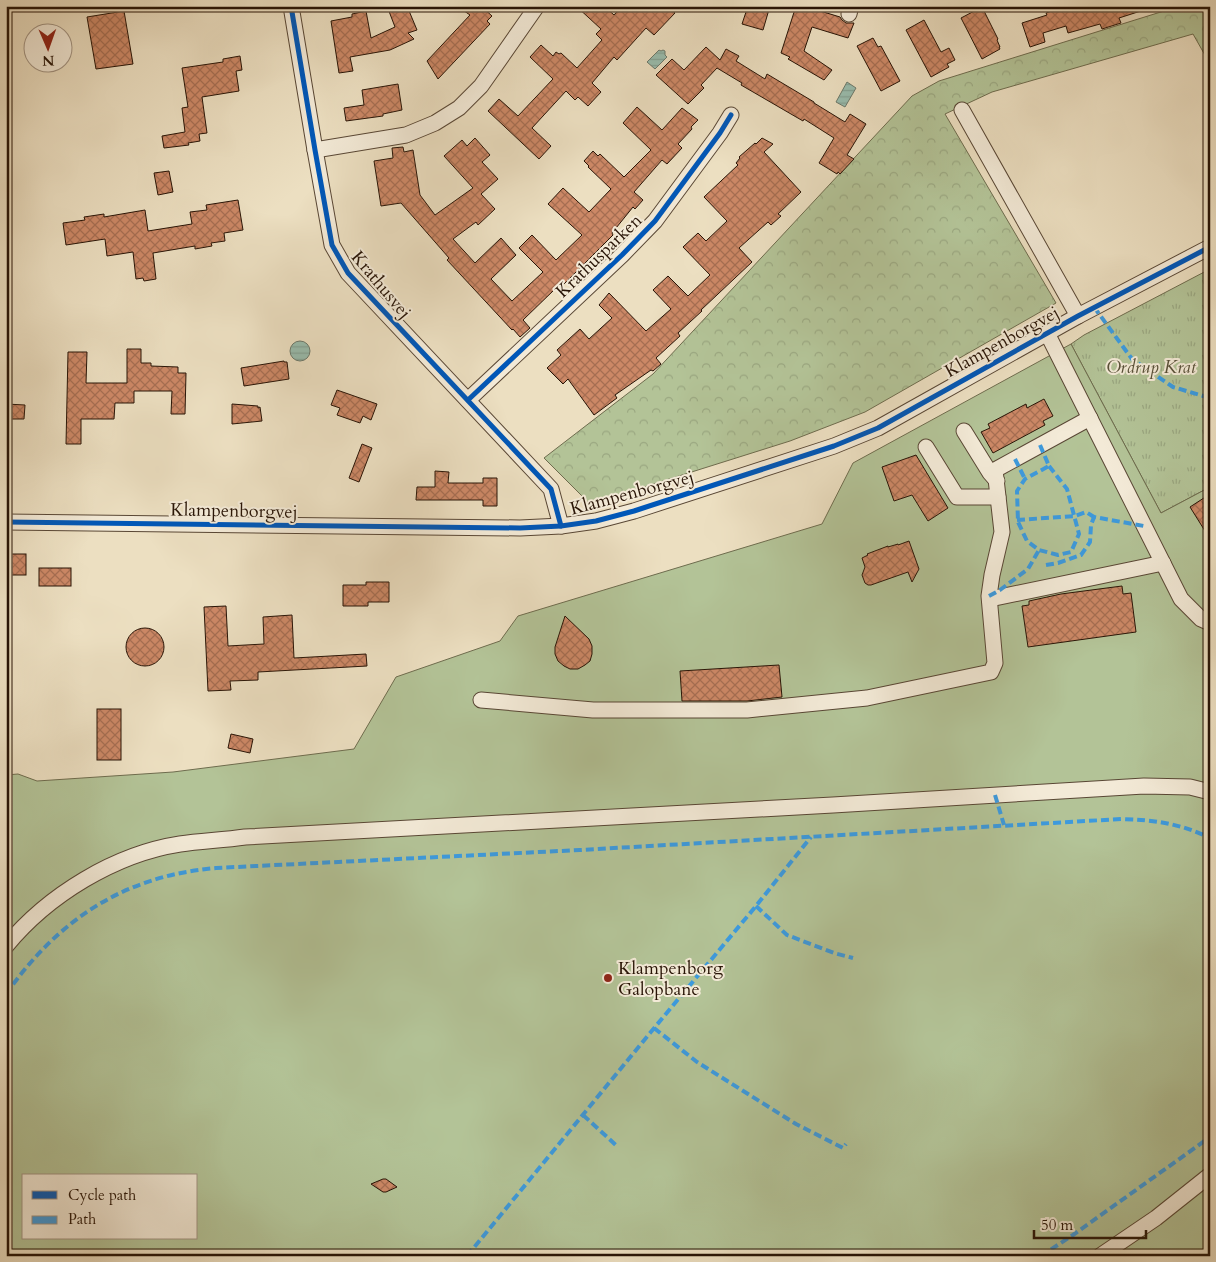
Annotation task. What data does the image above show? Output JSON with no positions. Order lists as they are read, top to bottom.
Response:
{
  "streets": {
    "street": ["Krathusparken", "Krathusvej", "Klampenborgvej"]
  },
  "crossings": [
    ["Krathusparken", "Krathusvej"],
    ["Krathusvej", "Klampenborgvej"]
  ],
  "parks": ["Ordrup Krat"],
  "places": ["Klampenborg Galopbane"],
  "legend": ["Cycle path", "Path"],
  "scale_bar": "50 m",
  "north": "bottom"
}
